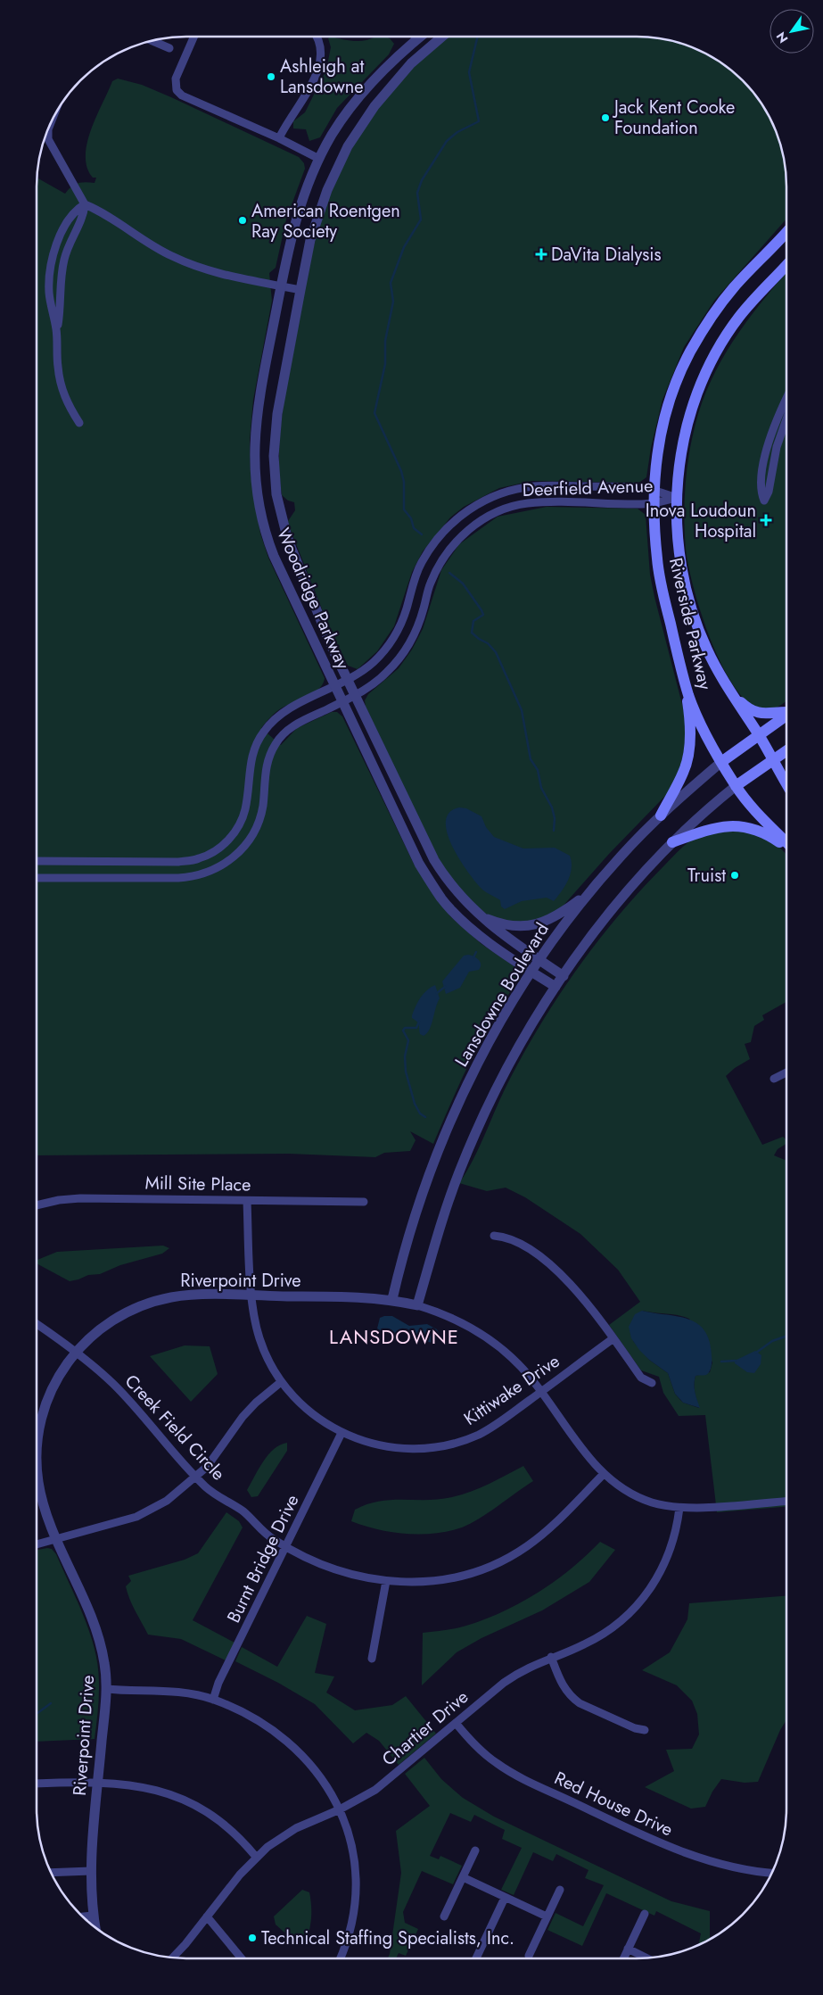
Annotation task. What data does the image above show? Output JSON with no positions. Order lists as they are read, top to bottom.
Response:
{
  "streets": {
    "main road": ["Riverside Parkway", "Lansdowne Boulevard"],
    "street": [
      "Deerfield Avenue",
      "Woodridge Parkway",
      "Mill Site Place",
      "Riverpoint Drive",
      "Kittiwake Drive",
      "Creek Field Circle",
      "Burnt Bridge Drive",
      "Chartier Drive",
      "Red House Drive"
    ]
  },
  "crossings": [
    ["Deerfield Avenue", "Woodridge Parkway"],
    ["Deerfield Avenue", "Riverside Parkway"],
    ["Woodridge Parkway", "Lansdowne Boulevard"],
    ["Riverside Parkway", "Lansdowne Boulevard"],
    ["Lansdowne Boulevard", "Riverpoint Drive"],
    ["Mill Site Place", "Kittiwake Drive"],
    ["Riverpoint Drive", "Kittiwake Drive"],
    ["Riverpoint Drive", "Creek Field Circle"],
    ["Riverpoint Drive", "Chartier Drive"],
    ["Kittiwake Drive", "Burnt Bridge Drive"],
    ["Creek Field Circle", "Burnt Bridge Drive"],
    ["Chartier Drive", "Red House Drive"]
  ],
  "districts": ["LANSDOWNE"],
  "places": {
    "other": [
      "Ashleigh at Lansdowne",
      "Jack Kent Cooke Foundation",
      "American Roentgen Ray Society",
      "Truist",
      "Technical Staffing Specialists, Inc."
    ],
    "health": ["DaVita Dialysis", "Inova Loudoun Hospital"]
  },
  "north": "bottom left"
}
